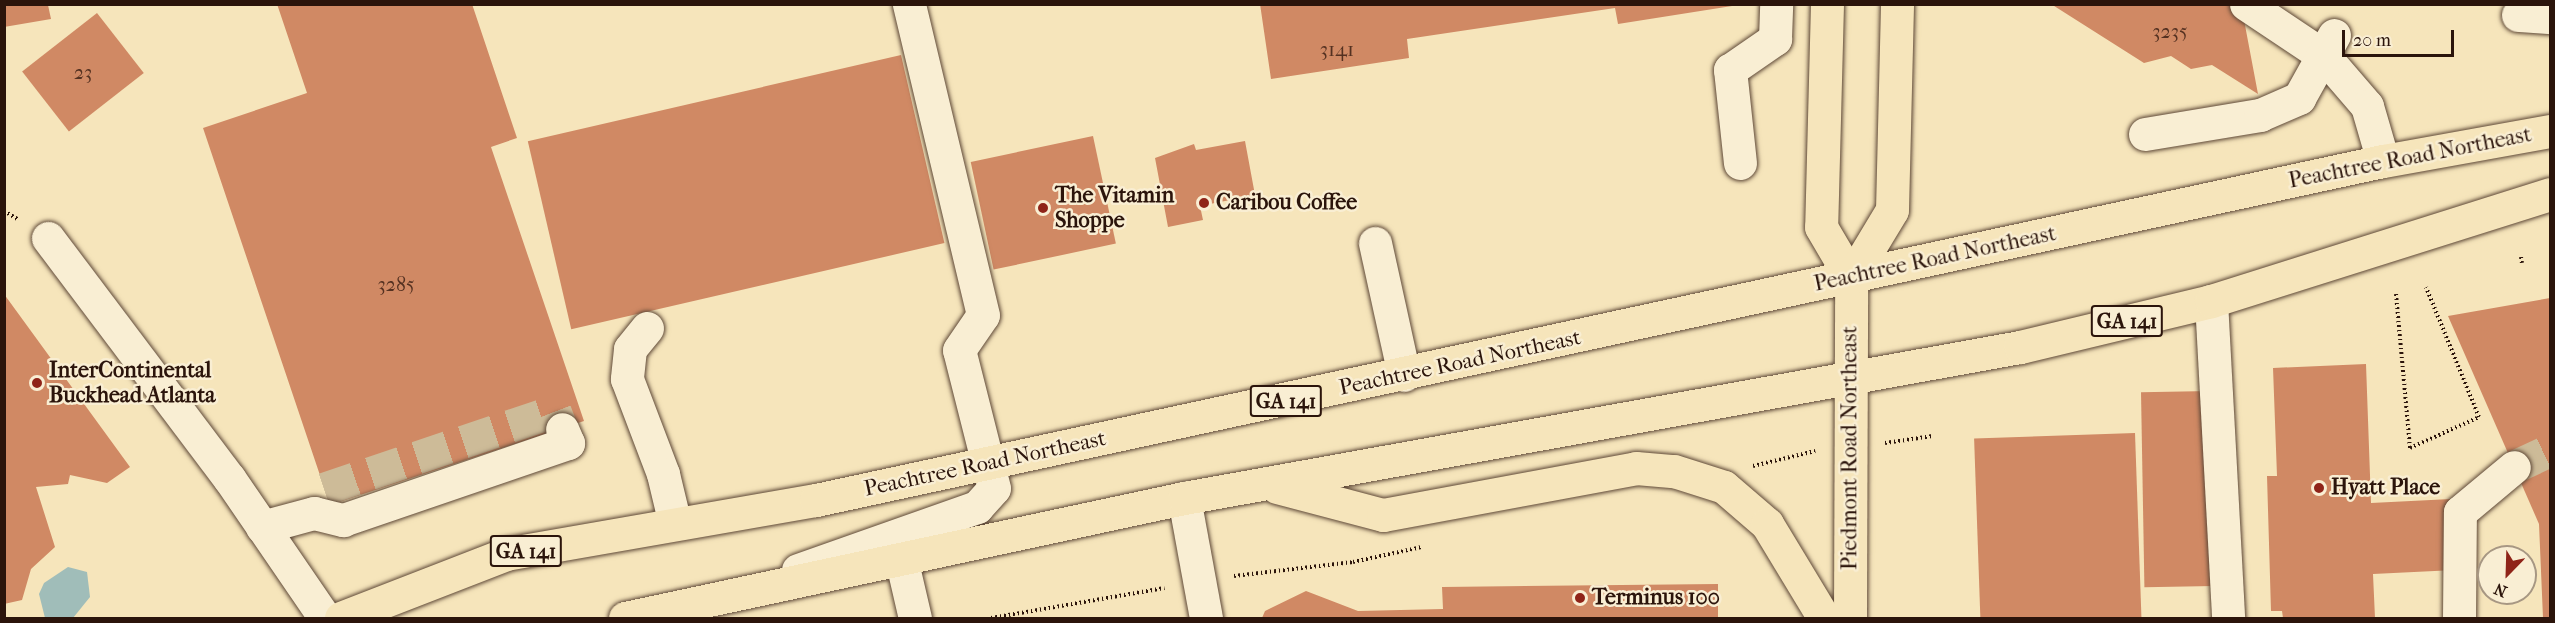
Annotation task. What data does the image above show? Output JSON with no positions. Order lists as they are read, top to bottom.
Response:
{
  "streets": {
    "main road": ["Peachtree Road Northeast", "GA 141", "Piedmont Road Northeast"]
  },
  "crossings": [
    ["Peachtree Road Northeast", "Piedmont Road Northeast"],
    ["GA 141", "Piedmont Road Northeast"]
  ],
  "places": [
    "Caribou Coffee",
    "The Vitamin Shoppe",
    "InterContinental Buckhead Atlanta",
    "Hyatt Place",
    "Terminus 100"
  ],
  "house_numbers": [
    "3235",
    "3141",
    "23",
    "3285"
  ],
  "scale_bar": "20 m",
  "north": "bottom left"
}
